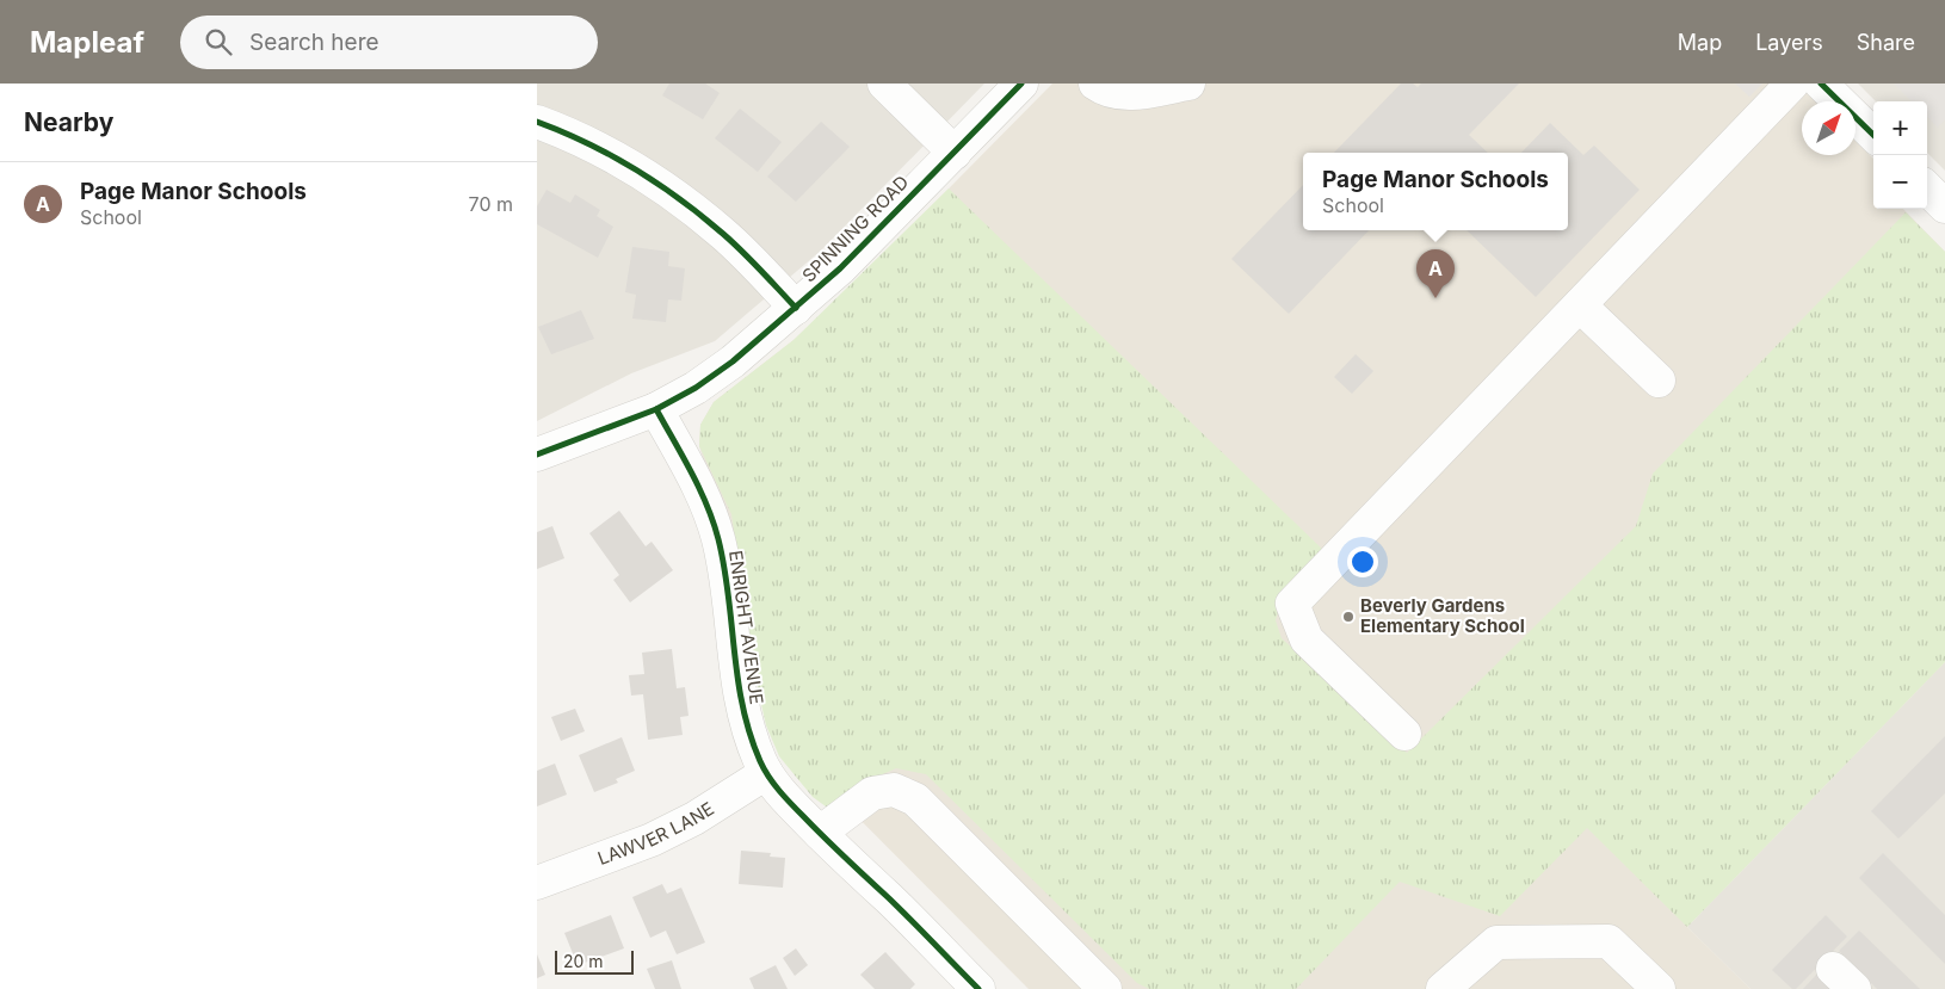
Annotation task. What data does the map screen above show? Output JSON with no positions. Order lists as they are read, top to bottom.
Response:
{
  "streets": {
    "street": ["SPINNING ROAD", "ENRIGHT AVENUE", "LAWVER LANE"]
  },
  "crossings": [
    ["SPINNING ROAD", "ENRIGHT AVENUE"],
    ["ENRIGHT AVENUE", "LAWVER LANE"]
  ],
  "places": ["Beverly Gardens Elementary School"],
  "scale_bar": "20 m",
  "north": "top right",
  "page": {
    "header": "Mapleaf",
    "search": "Search here",
    "nav": ["Map", "Layers", "Share"],
    "heading": "Nearby",
    "map_buttons": ["+", "−"],
    "popup": ["Page Manor Schools", "School"],
    "list": [
      {
        "mark": "A",
        "name": "Page Manor Schools",
        "note": "School",
        "value": "70 m"
      }
    ],
    "pins": "A",
    "scale": "20 m"
  }
}
